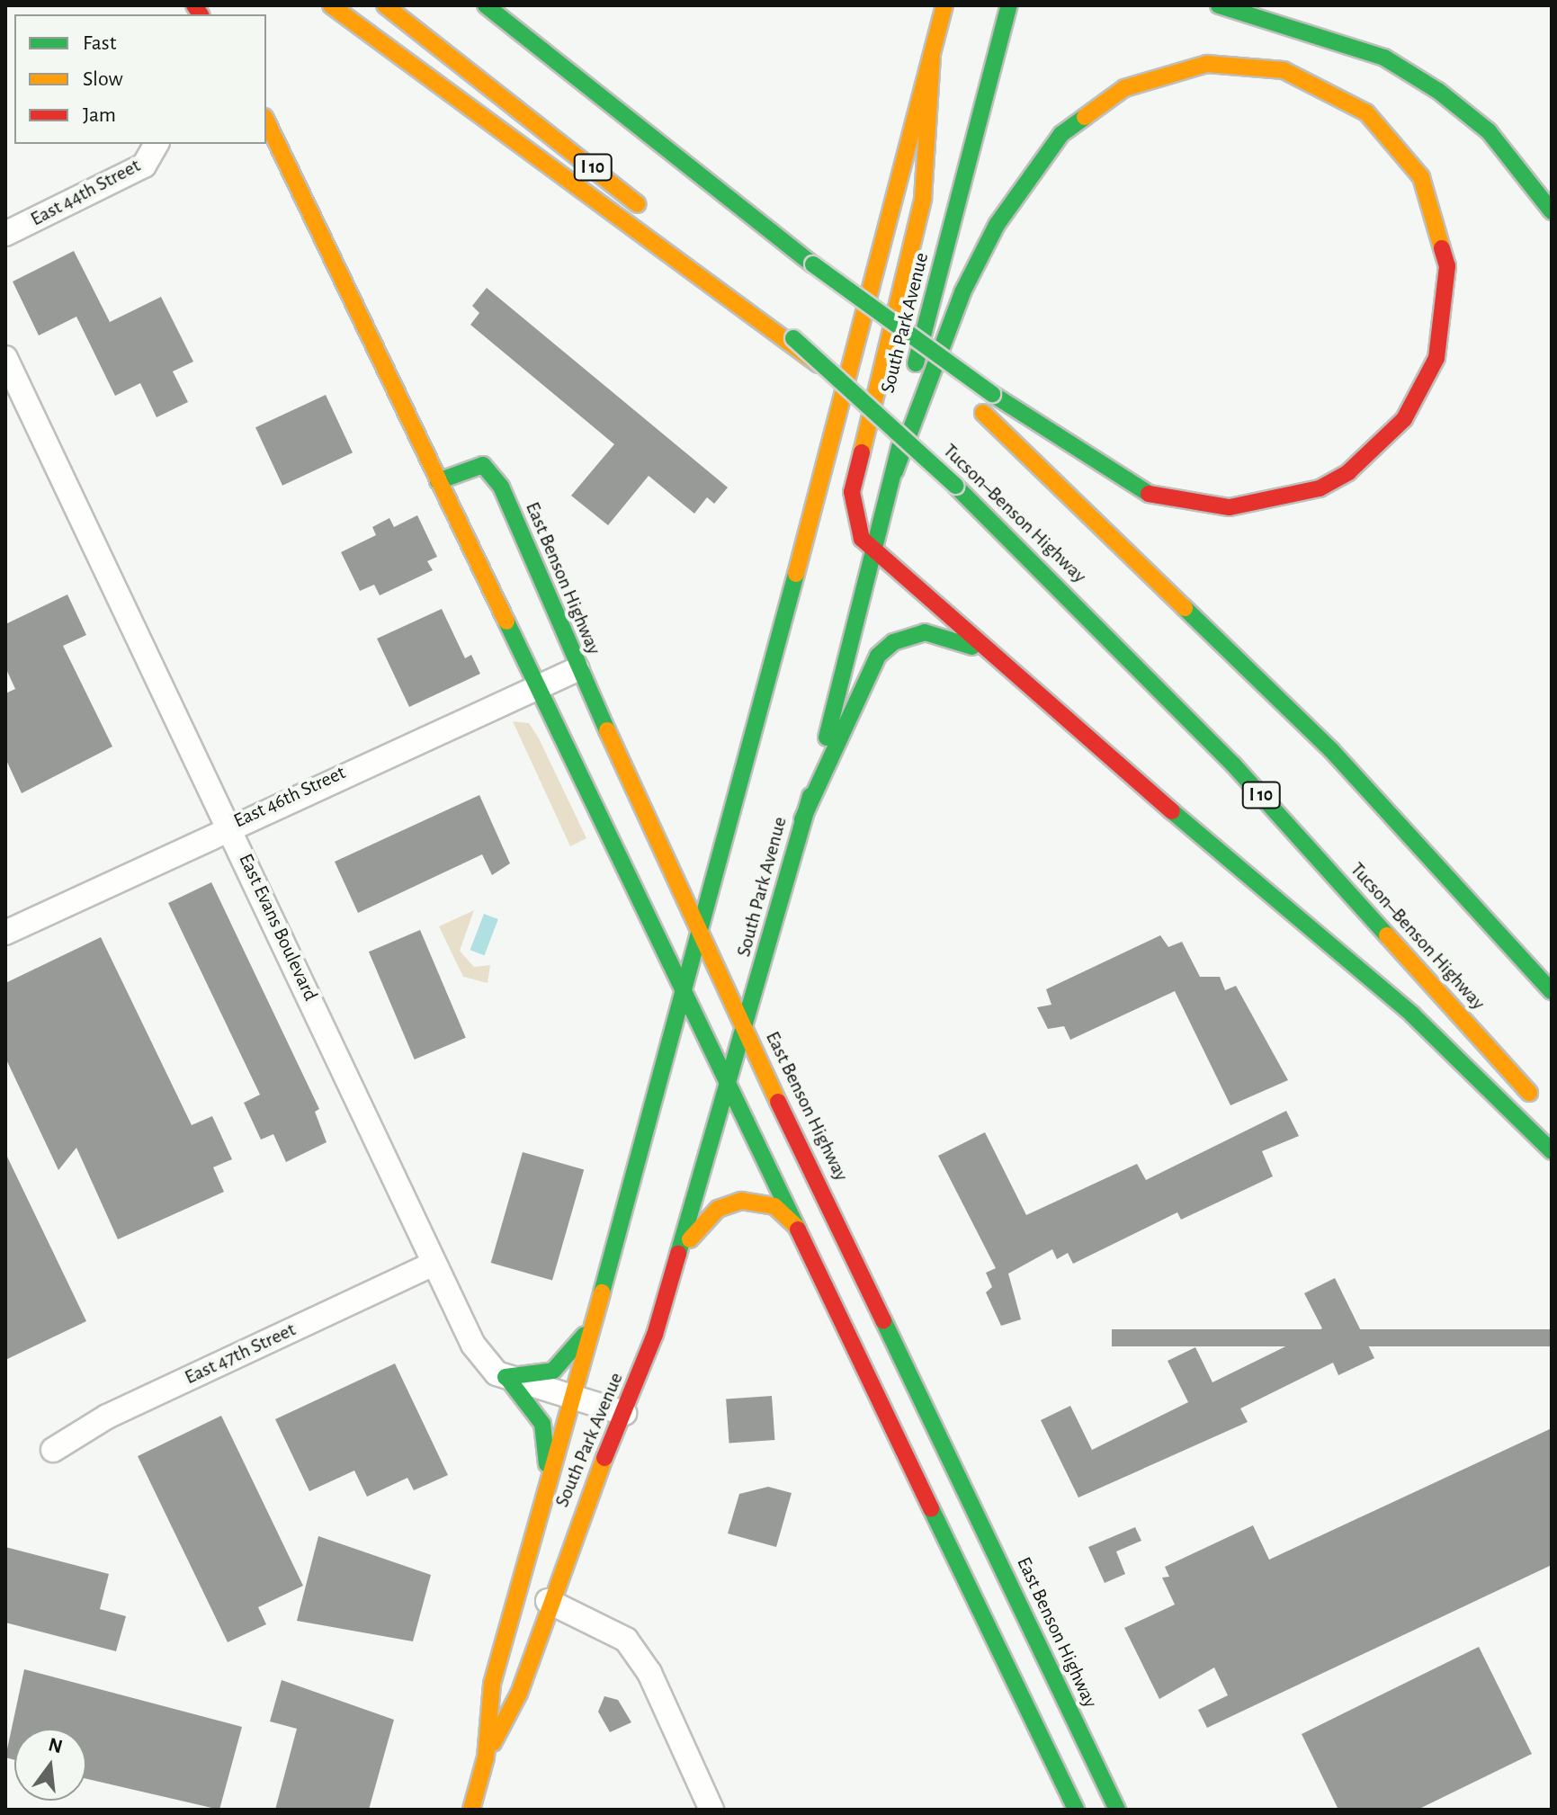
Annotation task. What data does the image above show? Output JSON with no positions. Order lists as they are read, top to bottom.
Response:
{
  "streets": {
    "main road": [
      "I 10",
      "South Park Avenue",
      "Tucson–Benson Highway",
      "East Benson Highway"
    ],
    "street": [
      "East 44th Street",
      "East 46th Street",
      "East Evans Boulevard",
      "East 47th Street"
    ]
  },
  "crossings": [
    ["South Park Avenue", "East Benson Highway"],
    ["South Park Avenue", "East Evans Boulevard"],
    ["East Benson Highway", "East 46th Street"],
    ["East 46th Street", "East Evans Boulevard"],
    ["East Evans Boulevard", "East 47th Street"]
  ],
  "legend": ["Fast", "Slow", "Jam"],
  "north": "top"
}
